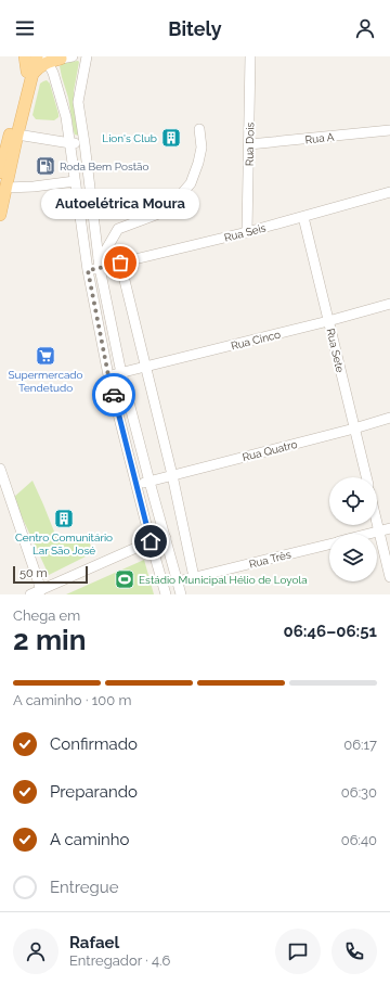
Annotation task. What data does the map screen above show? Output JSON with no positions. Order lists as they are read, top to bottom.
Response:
{
  "streets": {
    "street": [
      "Rua A",
      "Rua Dois",
      "Rua Seis",
      "Rua Cinco",
      "Rua Sete",
      "Rua Quatro",
      "Rua Três"
    ]
  },
  "crossings": [
    ["Rua A", "Rua Dois"],
    ["Rua Dois", "Rua Seis"],
    ["Rua Seis", "Rua Sete"],
    ["Rua Cinco", "Rua Sete"],
    ["Rua Sete", "Rua Quatro"]
  ],
  "places": {
    "building": ["Lion's Club", "Centro Comunitário Lar São José"],
    "fuel station": ["Roda Bem Postão"],
    "other": ["Autoelétrica Moura"],
    "supermarket": ["Supermercado Tendetudo"],
    "sports": ["Estádio Municipal Hélio de Loyola"]
  },
  "scale_bar": "50 m",
  "page": {
    "header": "Bitely",
    "bubble": "Autoelétrica Moura",
    "scale": "50 m",
    "heading": ["2 min", "Chega em", "06:46–06:51"],
    "panel": ["Rafael", "Entregador · 4.6"],
    "bar": "A caminho · 100 m",
    "list": [
      ["Confirmado", "06:17"],
      ["Preparando", "06:30"],
      ["A caminho", "06:40"],
      "Entregue"
    ]
  }
}
